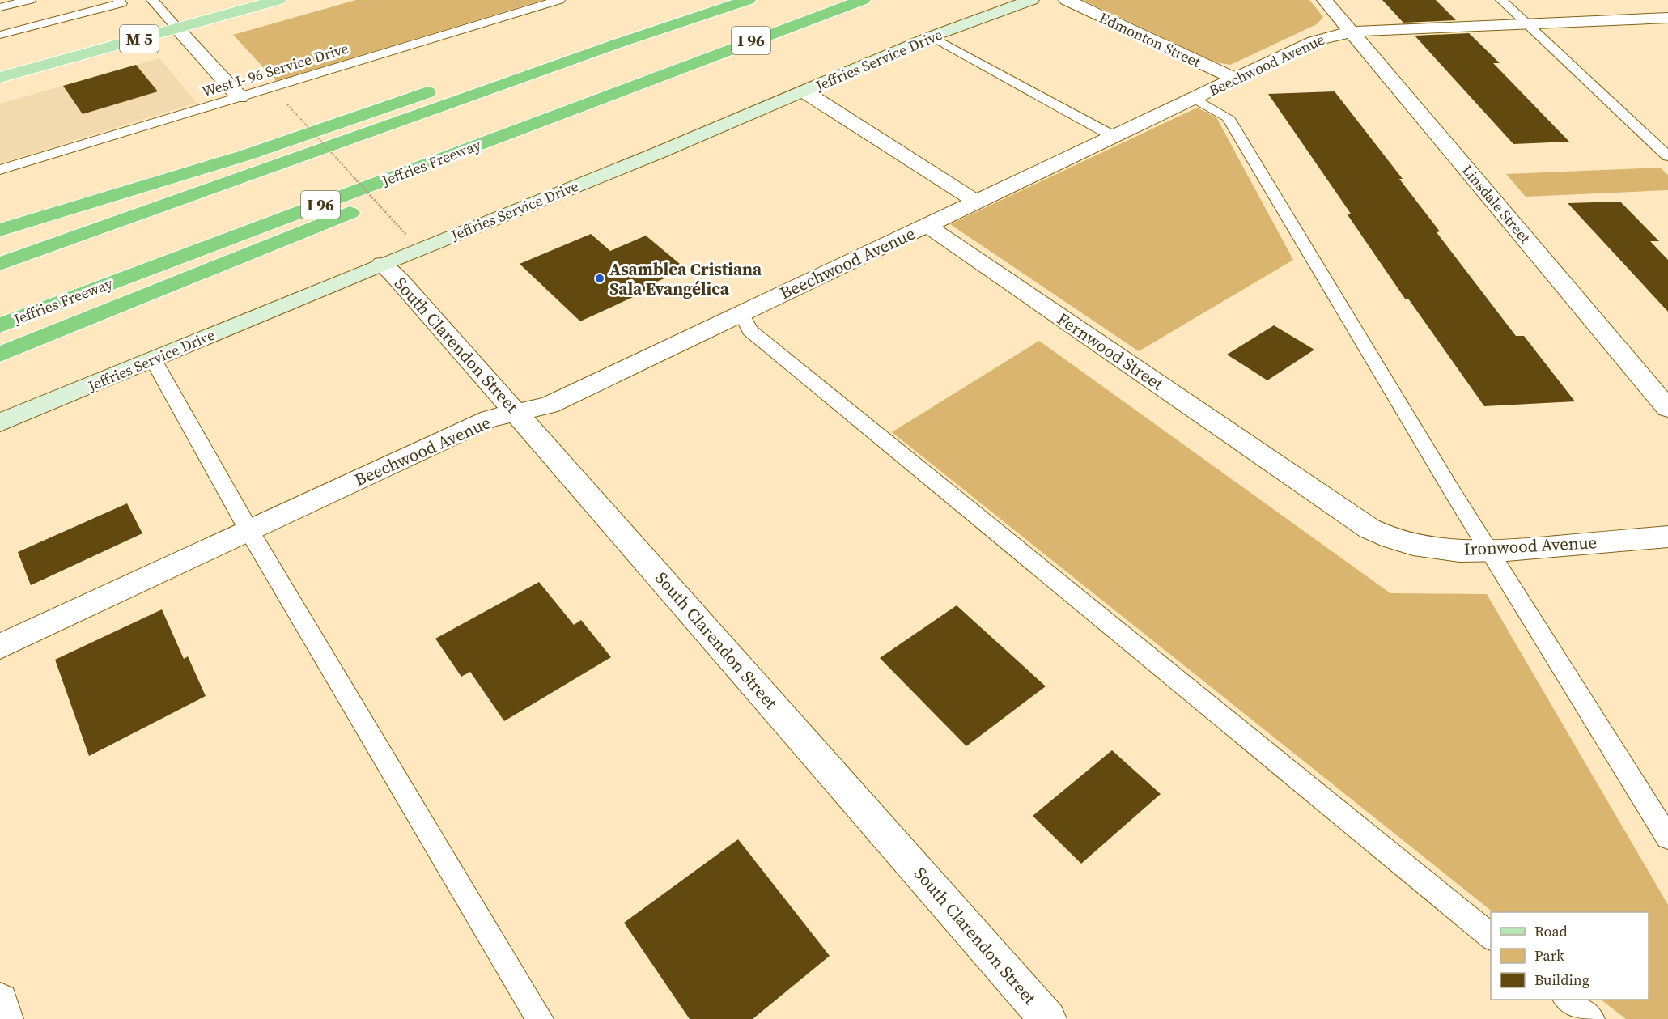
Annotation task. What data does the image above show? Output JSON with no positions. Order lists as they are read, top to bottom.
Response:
{
  "streets": {
    "highway": ["I 96", "Jeffries Freeway"],
    "main road": ["M 5"],
    "street": [
      "Edmonton Street",
      "Jeffries Service Drive",
      "Beechwood Avenue",
      "Linsdale Street",
      "South Clarendon Street",
      "Fernwood Street",
      "Ironwood Avenue"
    ],
    "lane": ["West I- 96 Service Drive"]
  },
  "crossings": [
    ["Edmonton Street", "Beechwood Avenue"],
    ["Jeffries Service Drive", "South Clarendon Street"],
    ["Beechwood Avenue", "Linsdale Street"],
    ["Beechwood Avenue", "South Clarendon Street"],
    ["Beechwood Avenue", "Fernwood Street"],
    ["Fernwood Street", "Ironwood Avenue"]
  ],
  "places": ["Asamblea Cristiana Sala Evangélica"],
  "legend": ["Road", "Park", "Building"]
}
